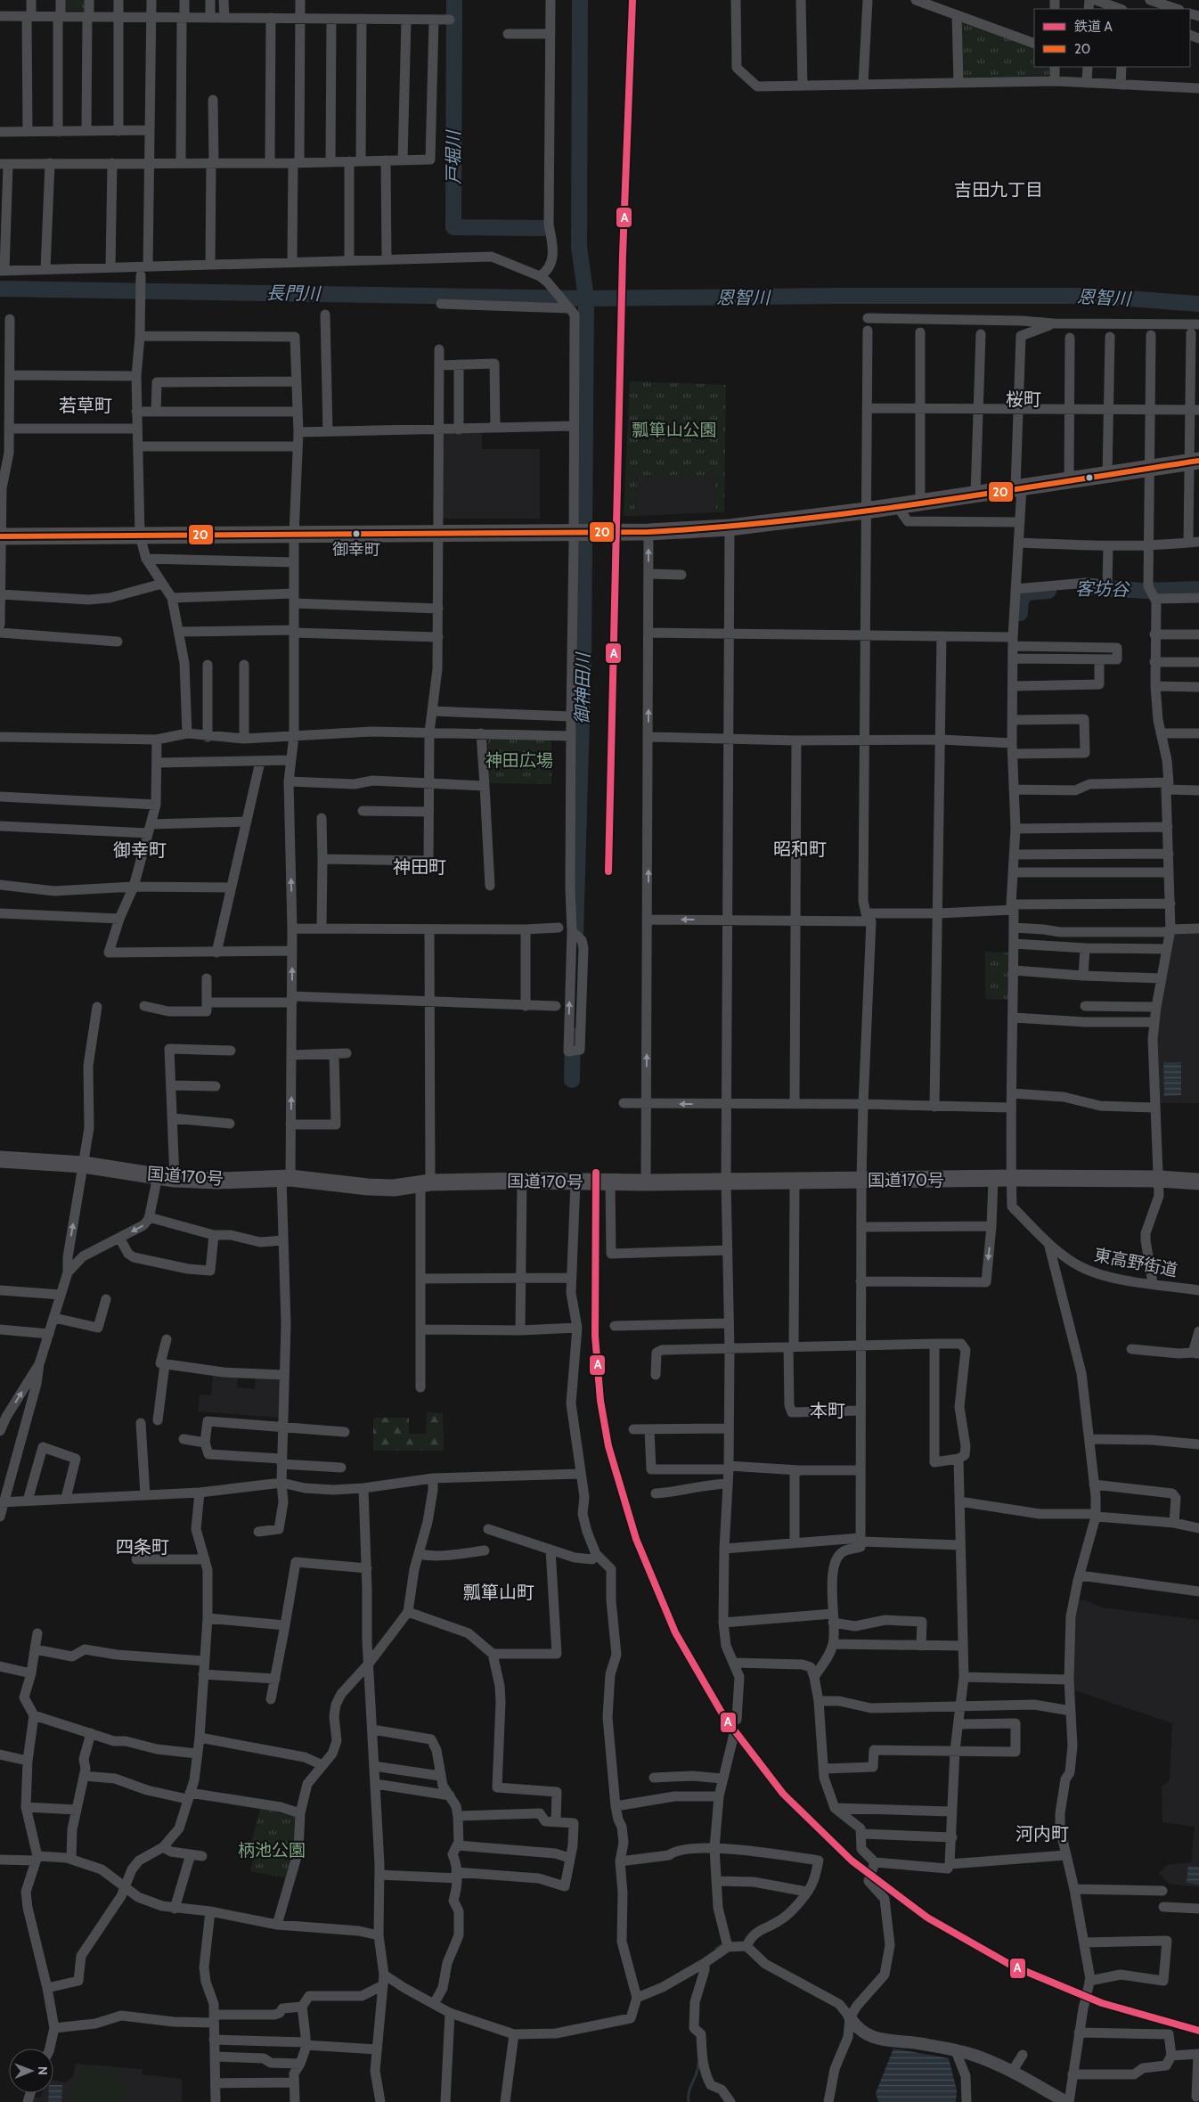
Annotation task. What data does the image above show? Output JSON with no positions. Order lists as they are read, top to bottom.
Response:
{
  "streets": {
    "highway": ["国道170号"],
    "street": ["東高野街道"]
  },
  "crossings": [
    ["国道170号", "東高野街道"]
  ],
  "districts": [
    "吉田九丁目",
    "桜町",
    "若草町",
    "昭和町",
    "御幸町",
    "神田町",
    "本町",
    "四条町",
    "瓢箪山町",
    "河内町"
  ],
  "water": [
    "戸堀川",
    "長門川",
    "恩智川",
    "客坊谷",
    "御神田川"
  ],
  "parks": ["瓢箪山公園", "神田広場", "柄池公園"],
  "places": ["御幸町"],
  "lines": ["rail line A", "transit line 20"],
  "legend": ["鉄道 A", "20"],
  "north": "right"
}
